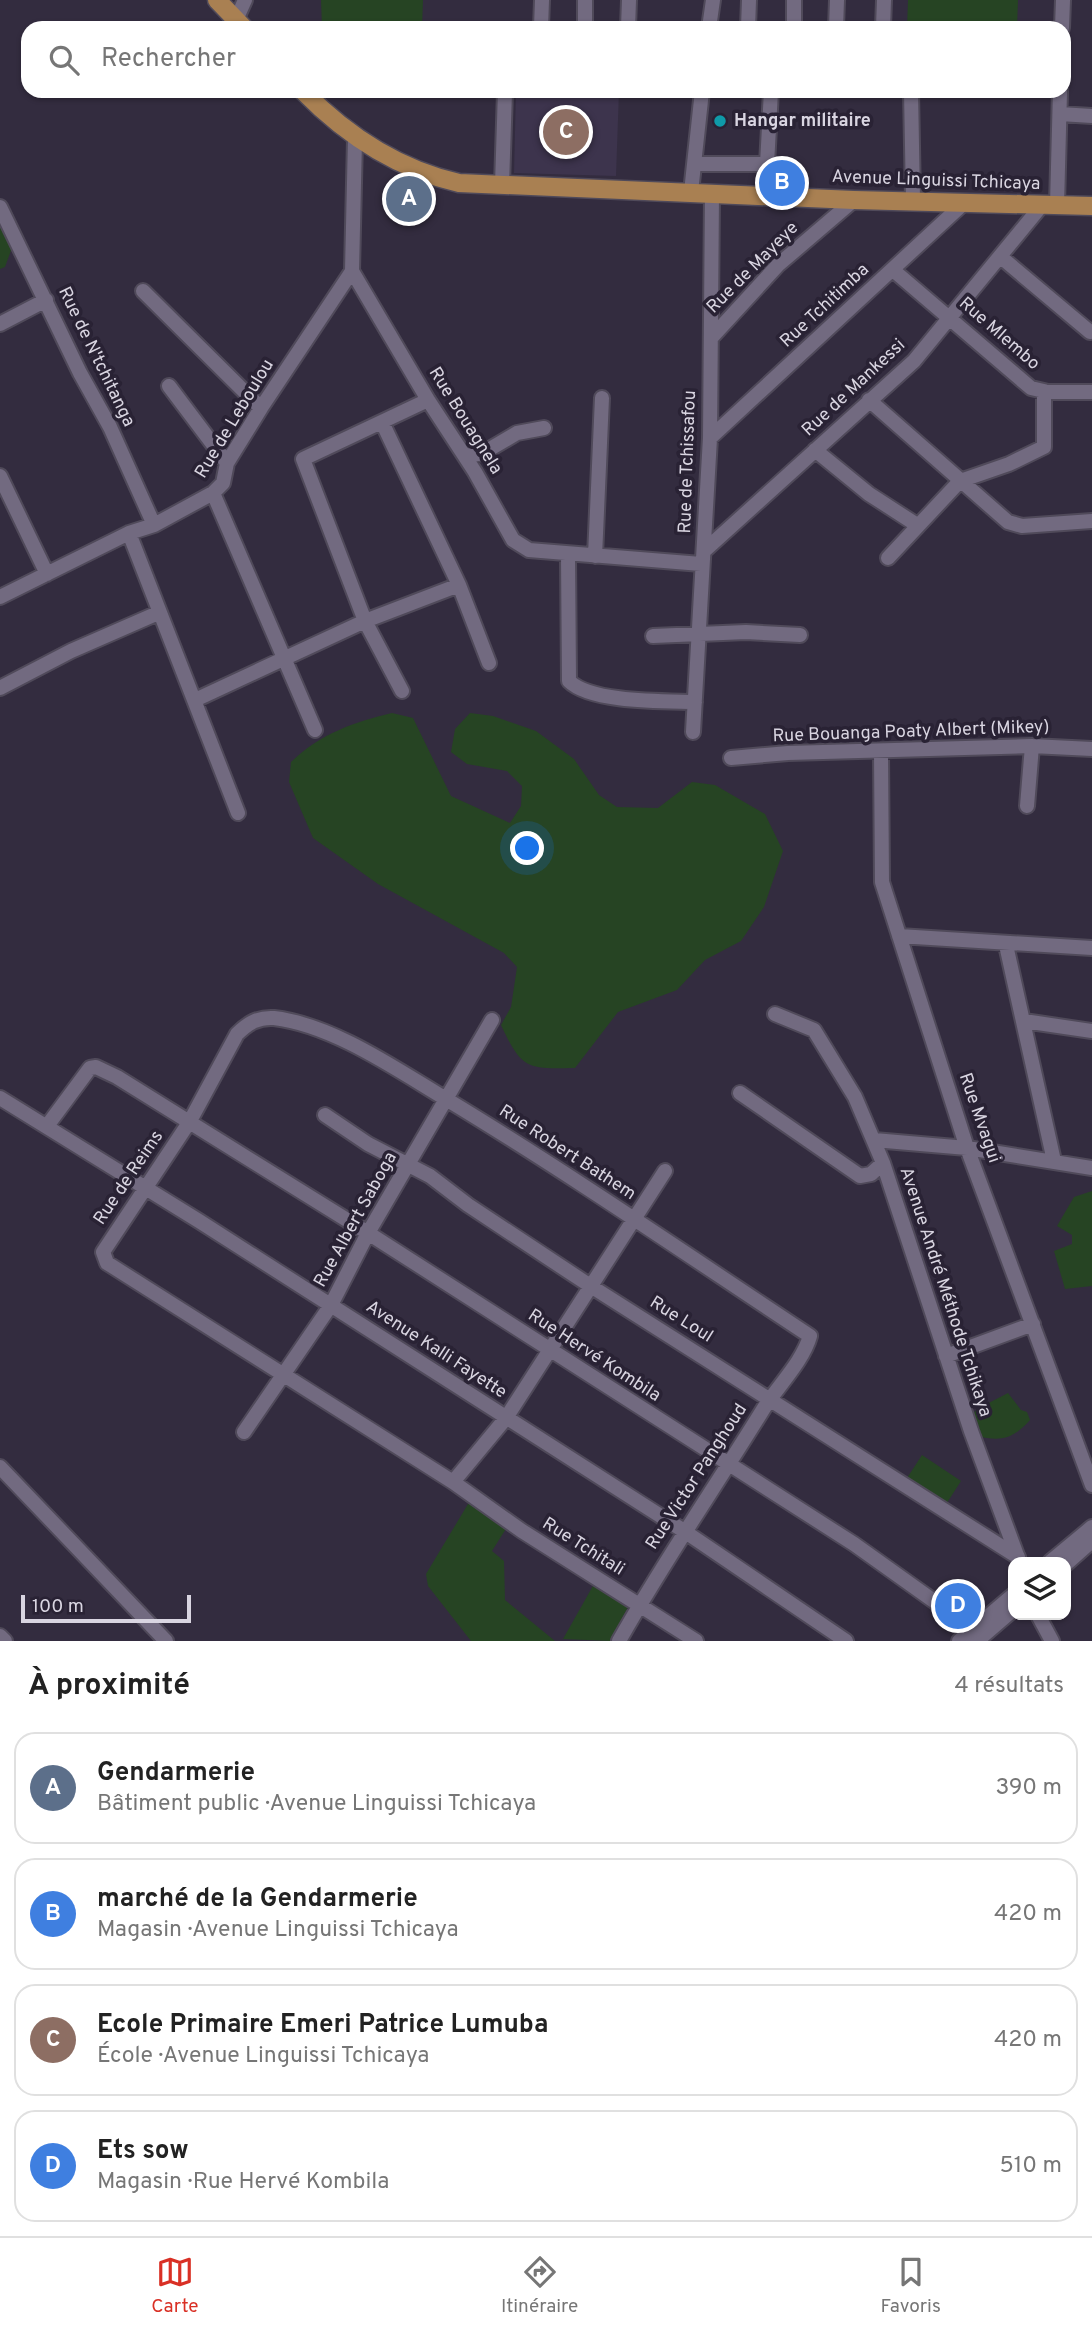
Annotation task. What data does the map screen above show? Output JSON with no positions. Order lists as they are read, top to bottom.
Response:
{
  "streets": {
    "main road": ["Avenue Linguissi Tchicaya"],
    "street": [
      "Rue de Mayeye",
      "Rue Tchitimba",
      "Rue Mlembo",
      "Rue de N'tchitanga",
      "Rue de Mankessi",
      "Rue de Leboulou",
      "Rue Bouagnela",
      "Rue de Tchissafou",
      "Rue Bouanga Poaty Albert (Mikey)",
      "Rue Mvagui",
      "Rue Robert Bathem",
      "Rue de Reims",
      "Rue Albert Saboga",
      "Avenue André Méthode Tchikaya",
      "Rue Loul",
      "Avenue Kalli Fayette",
      "Rue Hervé Kombila",
      "Rue Victor Panghoud",
      "Rue Tchitali"
    ]
  },
  "crossings": [
    ["Avenue Linguissi Tchicaya", "Rue de Mayeye"],
    ["Avenue Linguissi Tchicaya", "Rue Tchitimba"],
    ["Avenue Linguissi Tchicaya", "Rue de Mankessi"],
    ["Avenue Linguissi Tchicaya", "Rue de Tchissafou"],
    ["Rue de Mayeye", "Rue de Tchissafou"],
    ["Rue Tchitimba", "Rue Mlembo"],
    ["Rue Tchitimba", "Rue de Tchissafou"],
    ["Rue Mlembo", "Rue de Mankessi"],
    ["Rue de N'tchitanga", "Rue de Leboulou"],
    ["Rue de Mankessi", "Rue Bouagnela"],
    ["Rue de Mankessi", "Rue de Tchissafou"],
    ["Rue de Leboulou", "Rue Bouagnela"],
    ["Rue Bouagnela", "Rue de Tchissafou"],
    ["Rue Bouanga Poaty Albert (Mikey)", "Rue Mvagui"],
    ["Rue Robert Bathem", "Rue de Reims"],
    ["Rue Robert Bathem", "Rue Albert Saboga"],
    ["Rue Robert Bathem", "Rue Victor Panghoud"],
    ["Rue de Reims", "Avenue Kalli Fayette"],
    ["Rue de Reims", "Rue Hervé Kombila"],
    ["Rue de Reims", "Rue Tchitali"],
    ["Rue Albert Saboga", "Rue Loul"],
    ["Rue Albert Saboga", "Avenue Kalli Fayette"],
    ["Rue Albert Saboga", "Rue Hervé Kombila"],
    ["Rue Albert Saboga", "Rue Tchitali"],
    ["Rue Loul", "Rue Victor Panghoud"],
    ["Avenue Kalli Fayette", "Rue Hervé Kombila"],
    ["Avenue Kalli Fayette", "Rue Victor Panghoud"],
    ["Rue Hervé Kombila", "Rue Victor Panghoud"],
    ["Rue Victor Panghoud", "Rue Tchitali"]
  ],
  "places": ["Hangar militaire"],
  "scale_bar": "100 m",
  "page": {
    "search": "Rechercher",
    "pins": [
      "C",
      "B",
      "A",
      "D"
    ],
    "scale": "100 m",
    "heading": ["À proximité", "4 résultats"],
    "list": [
      {
        "mark": "A",
        "name": "Gendarmerie",
        "note": "Bâtiment public · Avenue Linguissi Tchicaya",
        "value": "390 m"
      },
      {
        "mark": "B",
        "name": "marché de la Gendarmerie",
        "note": "Magasin · Avenue Linguissi Tchicaya",
        "value": "420 m"
      },
      {
        "mark": "C",
        "name": "Ecole Primaire Emeri Patrice Lumuba",
        "note": "École · Avenue Linguissi Tchicaya",
        "value": "420 m"
      },
      {
        "mark": "D",
        "name": "Ets sow",
        "note": "Magasin · Rue Hervé Kombila",
        "value": "510 m"
      }
    ],
    "nav": ["Carte", "Itinéraire", "Favoris"]
  }
}
